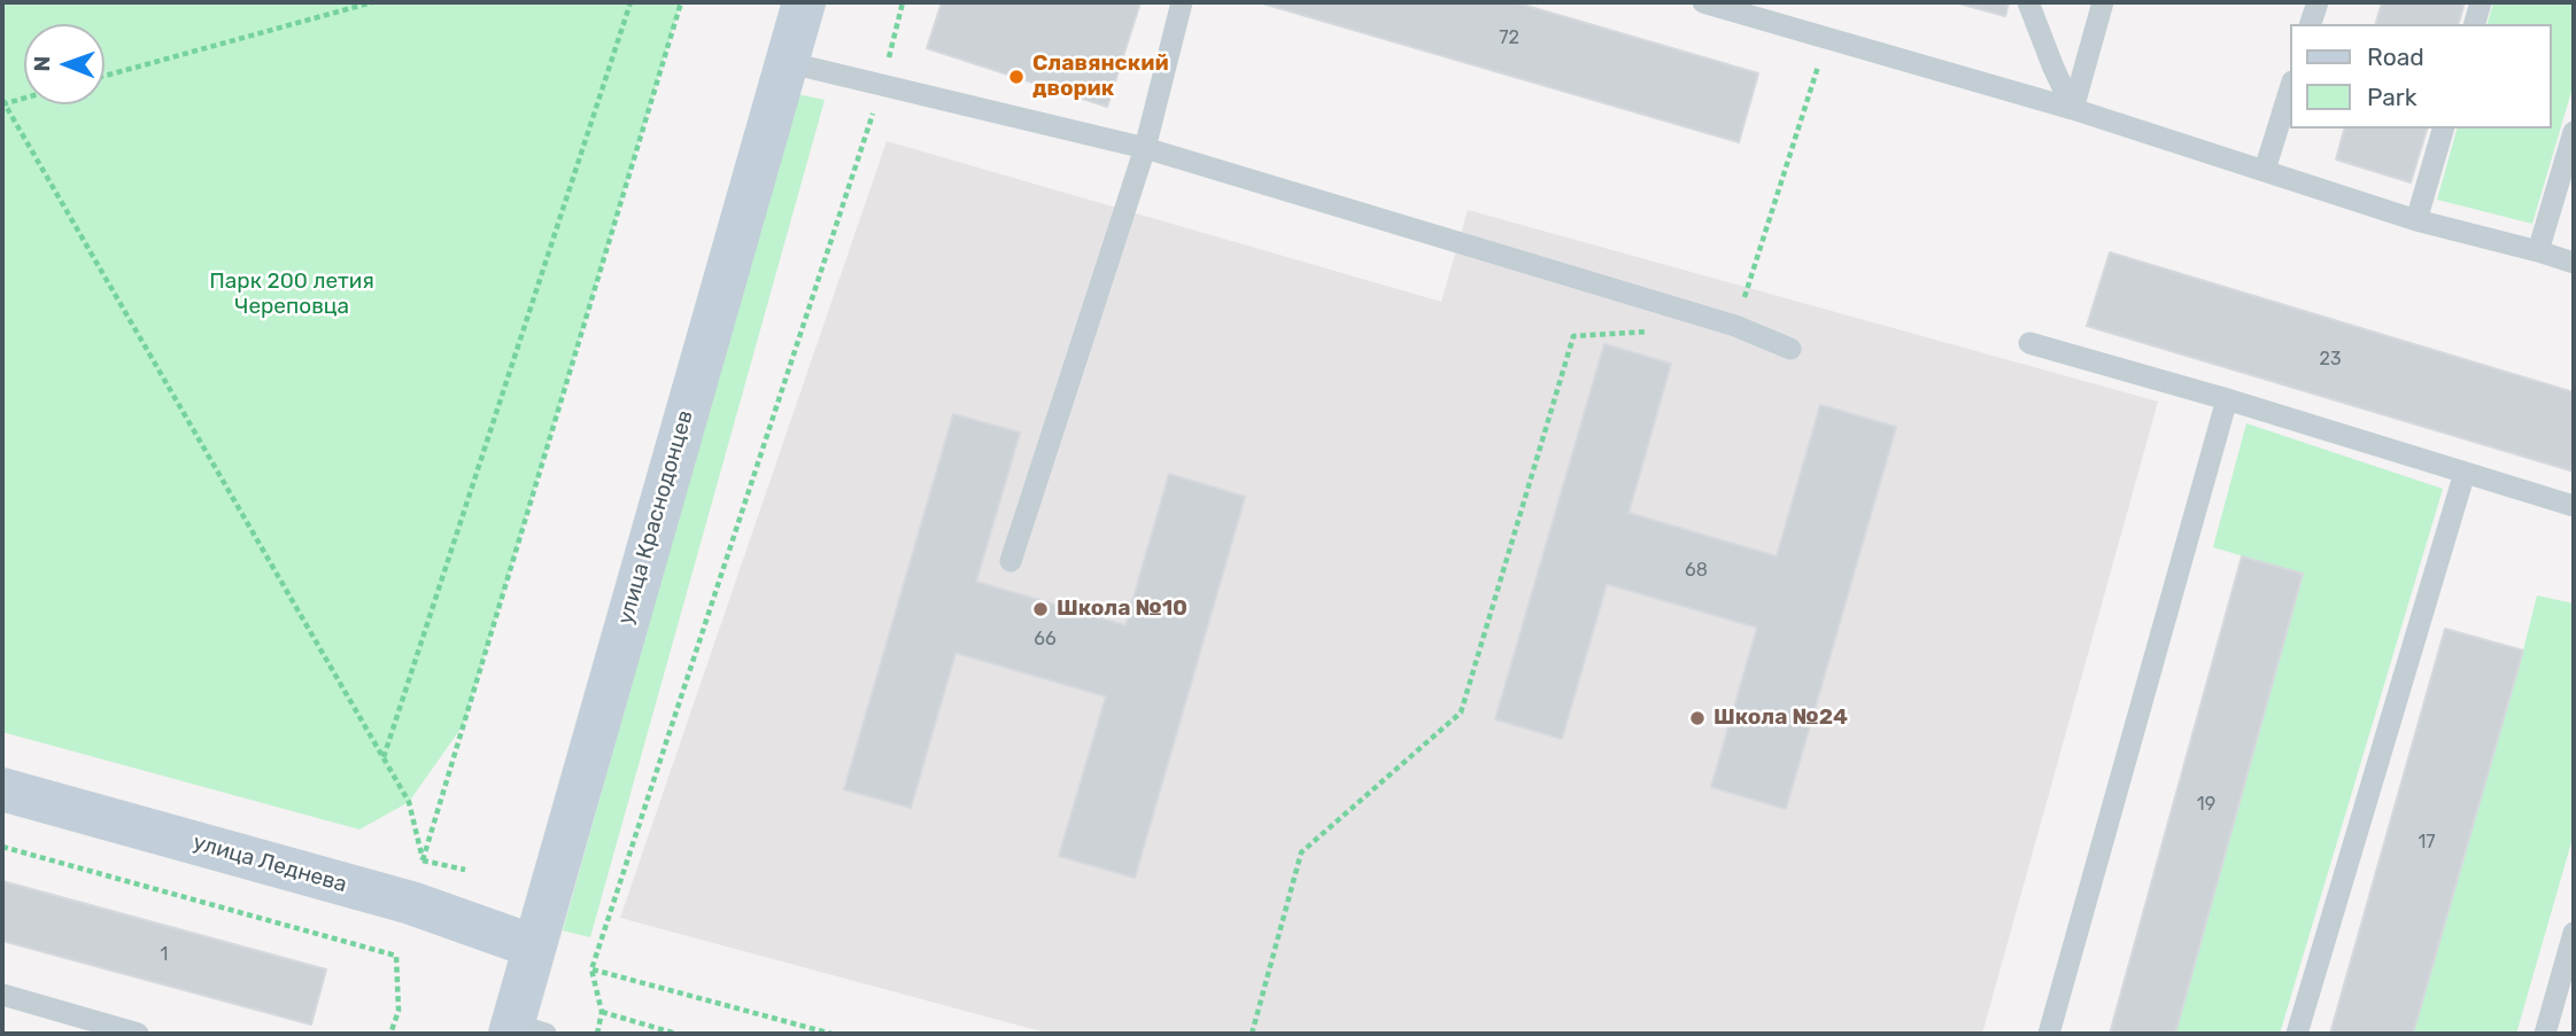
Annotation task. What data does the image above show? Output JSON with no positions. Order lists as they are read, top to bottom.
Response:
{
  "streets": {
    "main road": ["улица Краснодонцев", "улица Леднева"]
  },
  "crossings": [
    ["улица Краснодонцев", "улица Леднева"]
  ],
  "parks": ["Парк 200 летия Череповца"],
  "places": ["Славянский дворик", "Школа №10", "Школа №24"],
  "house_numbers": [
    "72",
    "23",
    "68",
    "66",
    "19",
    "17",
    "1"
  ],
  "legend": ["Road", "Park"],
  "north": "left"
}
